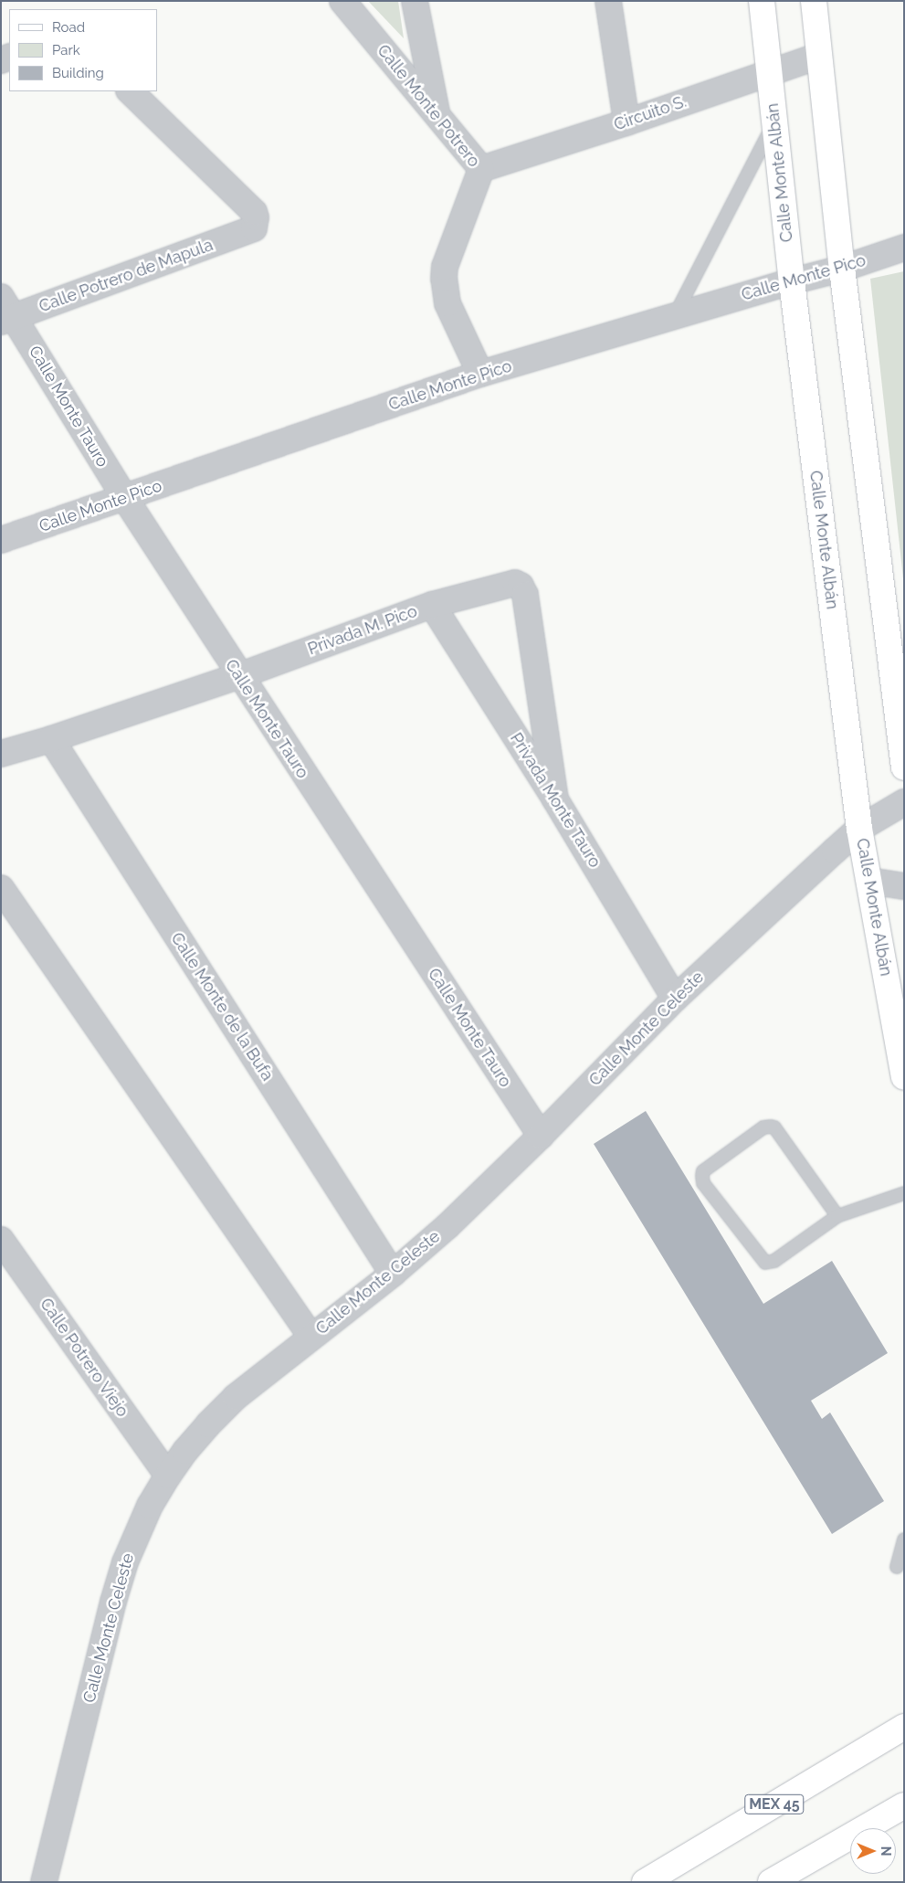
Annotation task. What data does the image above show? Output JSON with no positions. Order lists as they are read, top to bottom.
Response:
{
  "streets": {
    "main road": ["Calle Monte Albán", "MEX 45"],
    "street": [
      "Calle Monte Potrero",
      "Circuito S.",
      "Calle Potrero de Mapula",
      "Calle Monte Pico",
      "Calle Monte Tauro",
      "Privada M. Pico",
      "Privada Monte Tauro",
      "Calle Monte de la Bufa",
      "Calle Monte Celeste",
      "Calle Potrero Viejo"
    ]
  },
  "crossings": [
    ["Calle Monte Potrero", "Circuito S."],
    ["Calle Monte Potrero", "Calle Monte Pico"],
    ["Circuito S.", "Calle Monte Albán"],
    ["Calle Monte Albán", "Calle Monte Pico"],
    ["Calle Monte Albán", "Calle Monte Celeste"],
    ["Calle Potrero de Mapula", "Calle Monte Tauro"],
    ["Calle Monte Pico", "Calle Monte Tauro"],
    ["Calle Monte Tauro", "Privada M. Pico"],
    ["Calle Monte Tauro", "Calle Monte Celeste"],
    ["Privada M. Pico", "Privada Monte Tauro"],
    ["Privada M. Pico", "Calle Monte de la Bufa"],
    ["Privada Monte Tauro", "Calle Monte Celeste"],
    ["Calle Monte de la Bufa", "Calle Monte Celeste"],
    ["Calle Monte Celeste", "Calle Potrero Viejo"]
  ],
  "legend": ["Road", "Park", "Building"],
  "north": "right"
}
